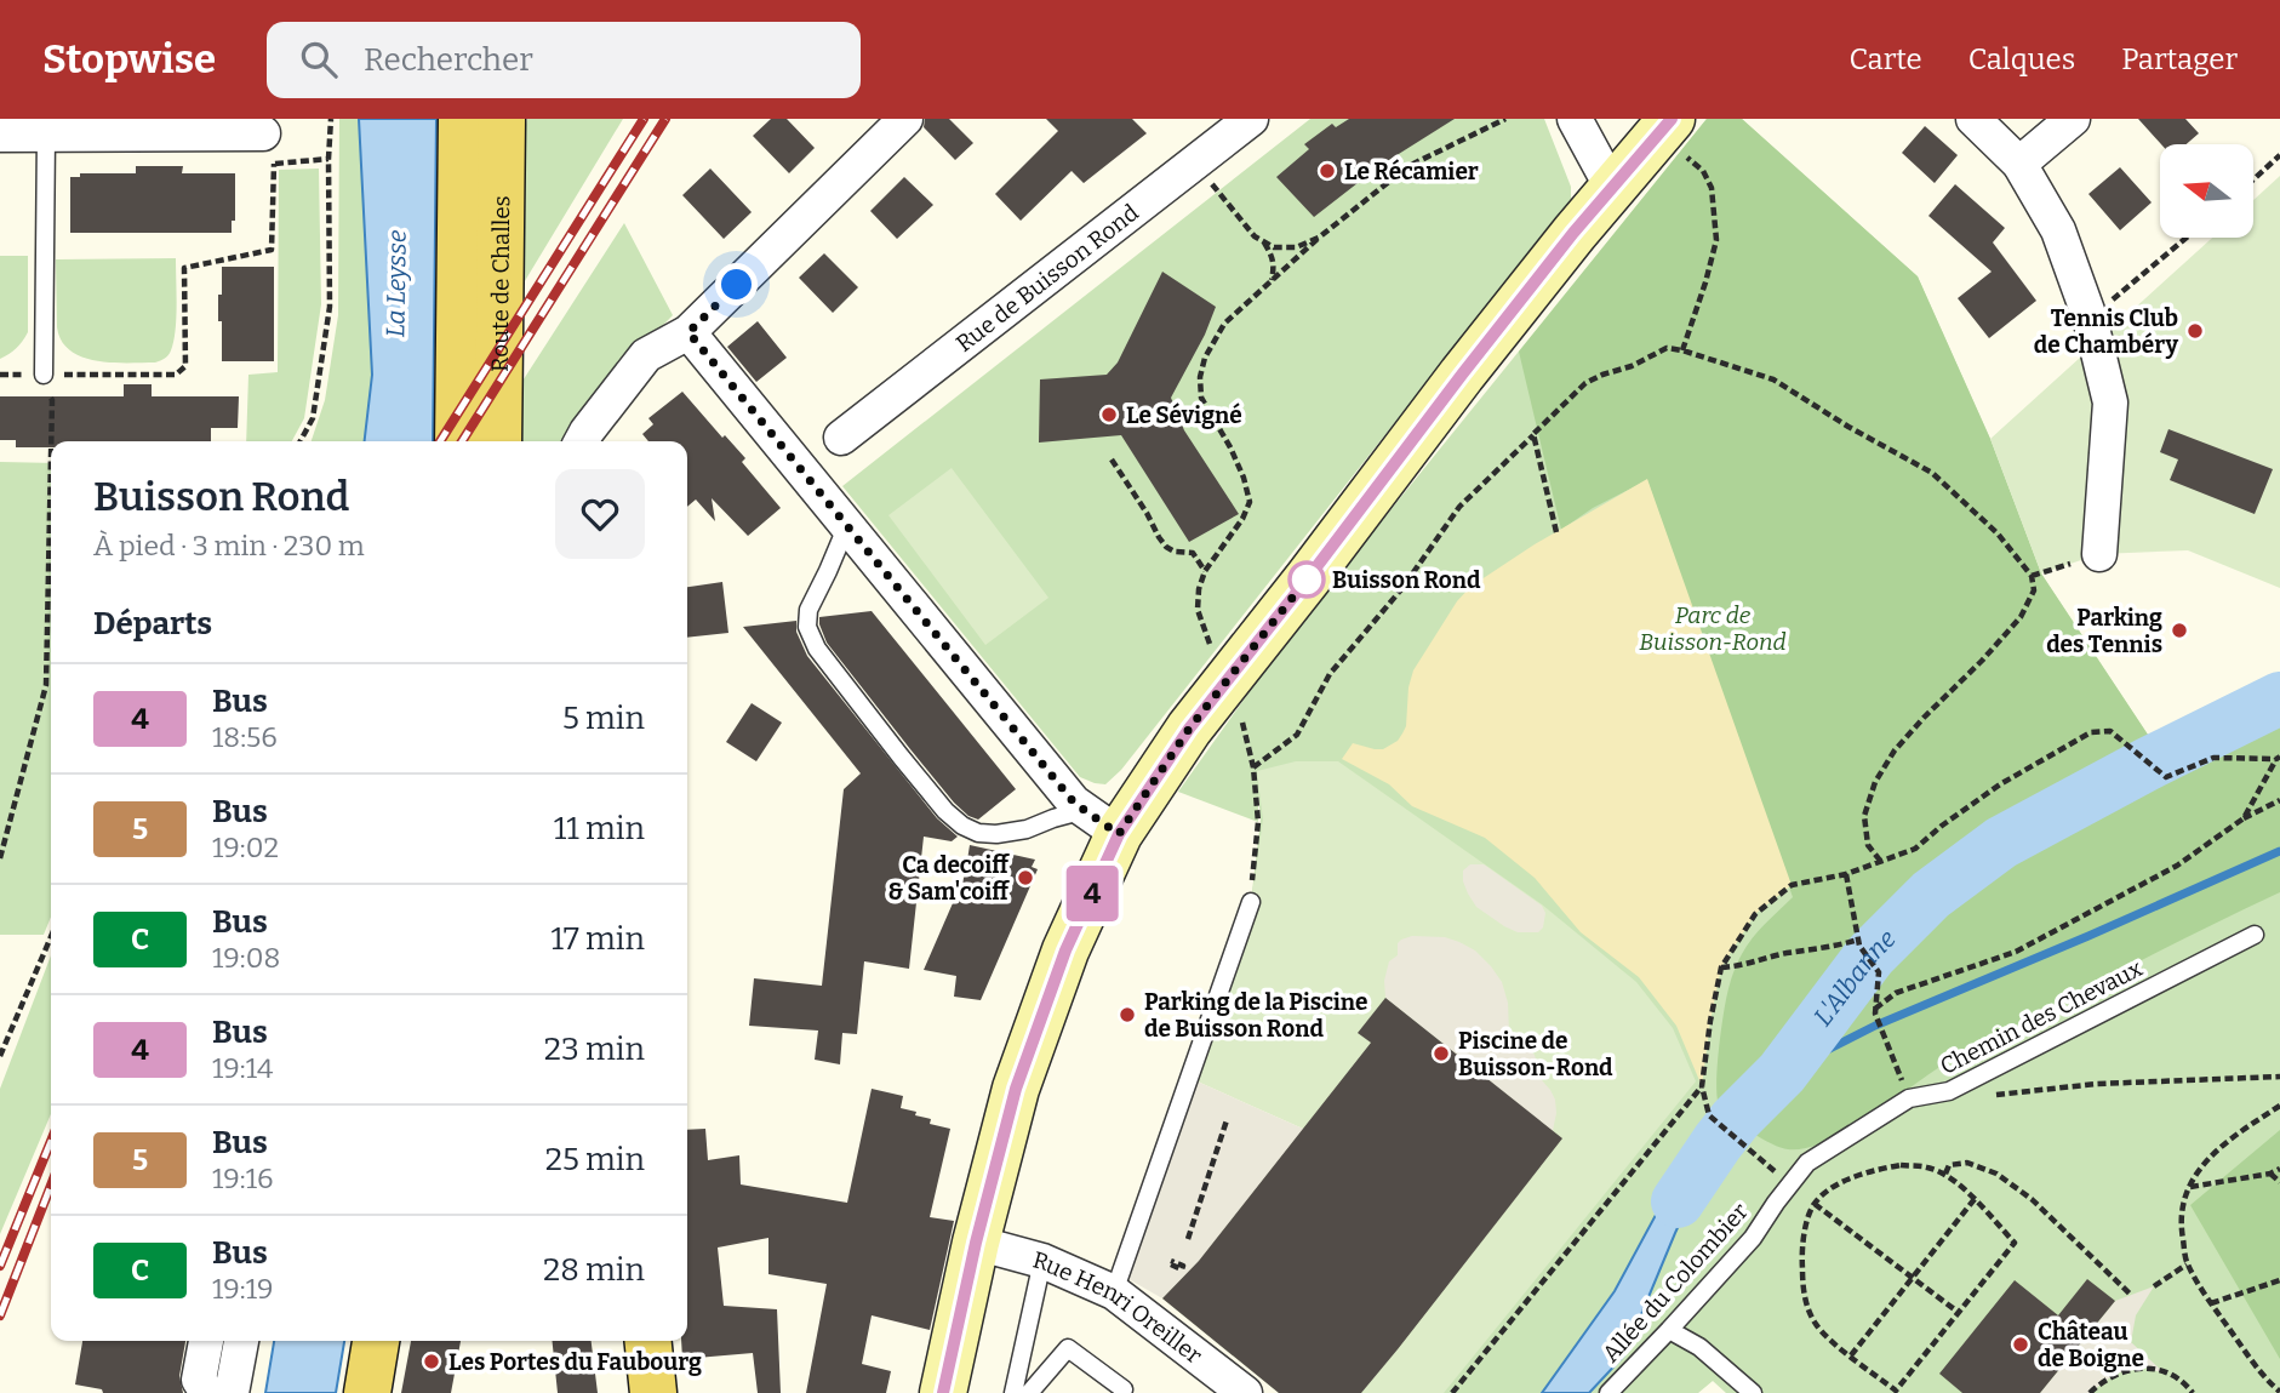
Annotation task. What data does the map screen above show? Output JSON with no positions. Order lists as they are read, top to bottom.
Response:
{
  "streets": {
    "main road": ["Route de Challes"],
    "street": ["Rue de Buisson Rond", "Rue Henri Oreiller"],
    "lane": ["Chemin des Chevaux", "Allée du Colombier"]
  },
  "crossings": [
    ["Chemin des Chevaux", "Allée du Colombier"]
  ],
  "water": ["La Leysse", "L'Albanne"],
  "parks": ["Parc de Buisson-Rond"],
  "places": [
    "Le Récamier",
    "Tennis Club de Chambéry",
    "Le Sévigné",
    "Buisson Rond",
    "Parking des Tennis",
    "Ca decoiff & Sam'coiff",
    "Parking de la Piscine de Buisson Rond",
    "Piscine de Buisson-Rond",
    "Château de Boigne",
    "Les Portes du Faubourg"
  ],
  "lines": ["bus line 4"],
  "north": "left",
  "page": {
    "header": "Stopwise",
    "search": "Rechercher",
    "nav": ["Carte", "Calques", "Partager"],
    "on_map": "4",
    "heading": [
      ["Buisson Rond", "À pied · 3 min · 230 m"],
      "Départs"
    ],
    "list": [
      {
        "mark": "4",
        "name": "Bus",
        "note": "18:56",
        "value": "5 min"
      },
      {
        "mark": "5",
        "name": "Bus",
        "note": "19:02",
        "value": "11 min"
      },
      {
        "mark": "C",
        "name": "Bus",
        "note": "19:08",
        "value": "17 min"
      },
      {
        "mark": "4",
        "name": "Bus",
        "note": "19:14",
        "value": "23 min"
      },
      {
        "mark": "5",
        "name": "Bus",
        "note": "19:16",
        "value": "25 min"
      },
      {
        "mark": "C",
        "name": "Bus",
        "note": "19:19",
        "value": "28 min"
      }
    ]
  }
}
